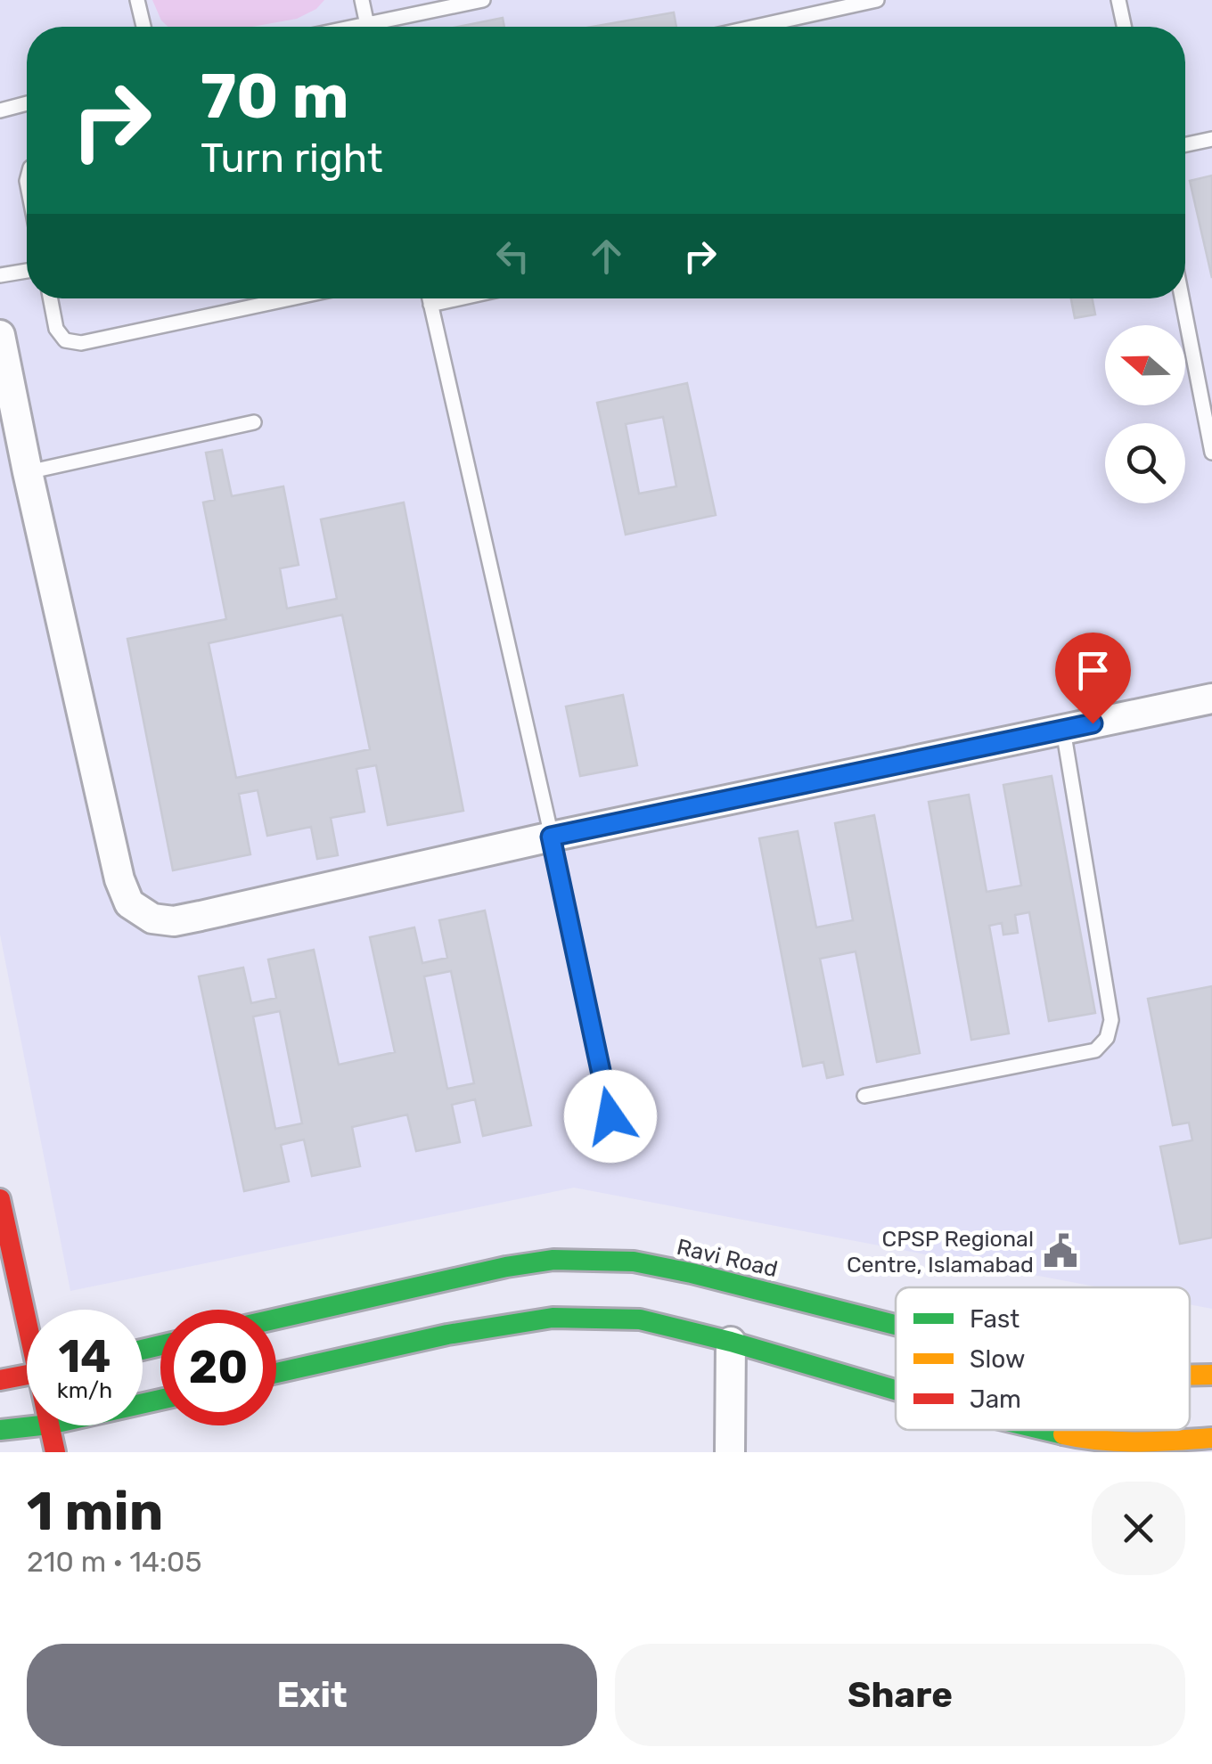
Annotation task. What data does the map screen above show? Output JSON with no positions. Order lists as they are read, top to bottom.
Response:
{
  "streets": {
    "street": ["Ravi Road"]
  },
  "places": {
    "public building": ["CPSP Regional Centre, Islamabad"]
  },
  "legend": ["Fast", "Slow", "Jam"],
  "north": "left",
  "page": {
    "turn": ["70 m", "Turn right"],
    "speed": "14 km/h",
    "limit": "20",
    "heading": ["1 min", "210 m · 14:05"],
    "buttons": ["Exit", "Share"]
  }
}
